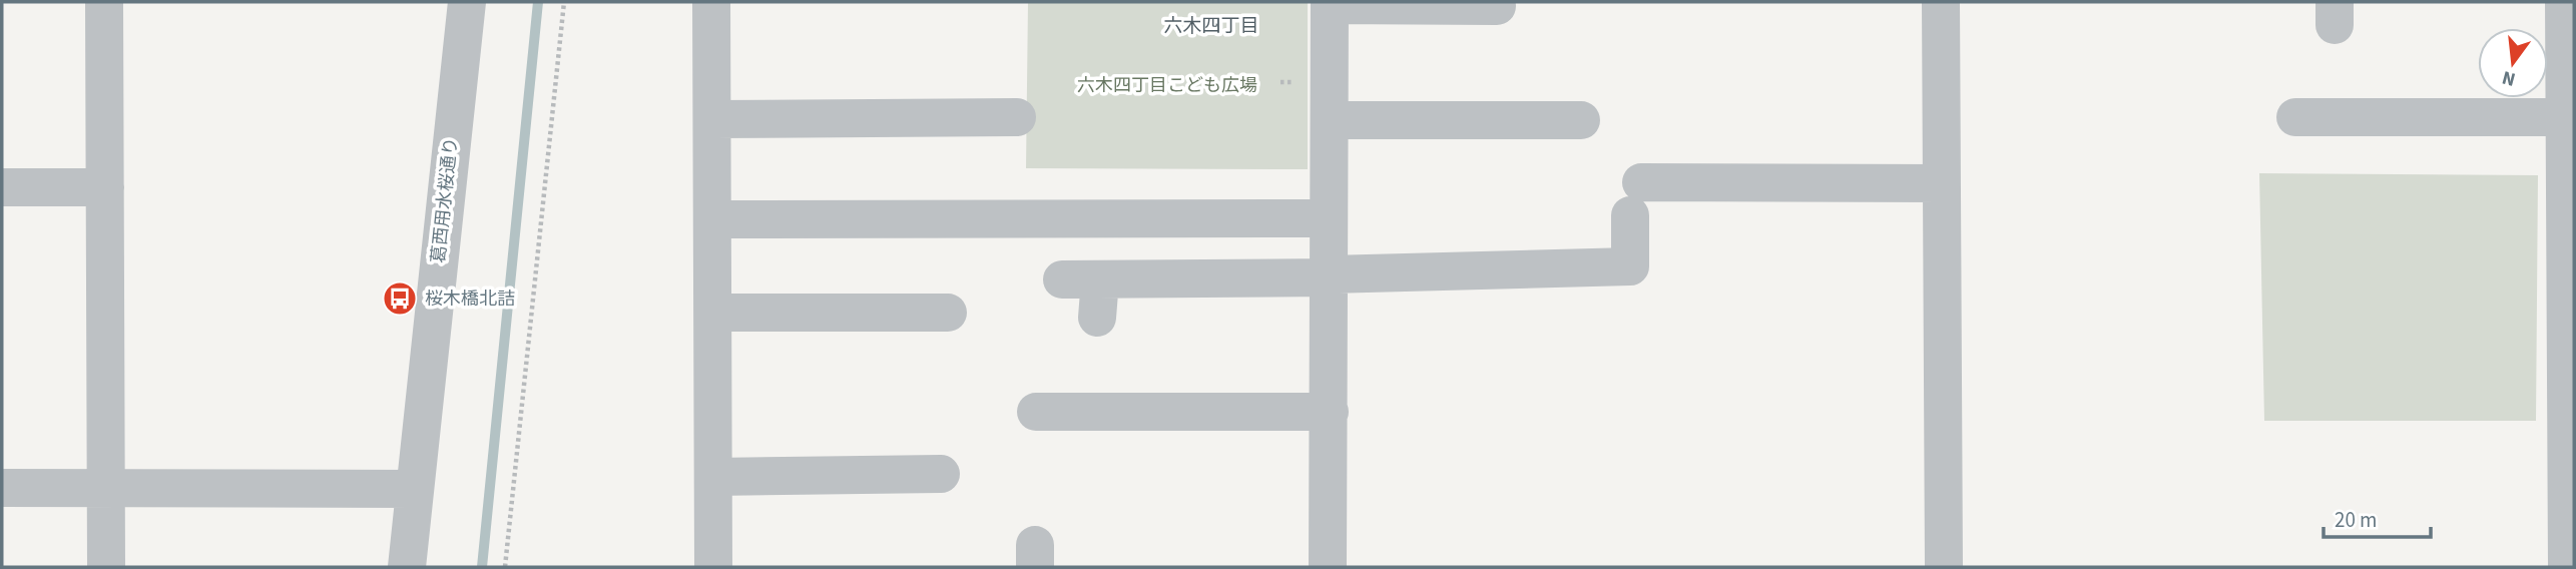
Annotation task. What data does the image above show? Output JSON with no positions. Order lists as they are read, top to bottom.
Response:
{
  "streets": {
    "street": ["葛西用水桜通り"]
  },
  "districts": ["六木四丁目"],
  "parks": ["六木四丁目こども広場"],
  "places": {
    "bus stop": ["桜木橋北詰"]
  },
  "scale_bar": "20 m",
  "north": "bottom"
}
